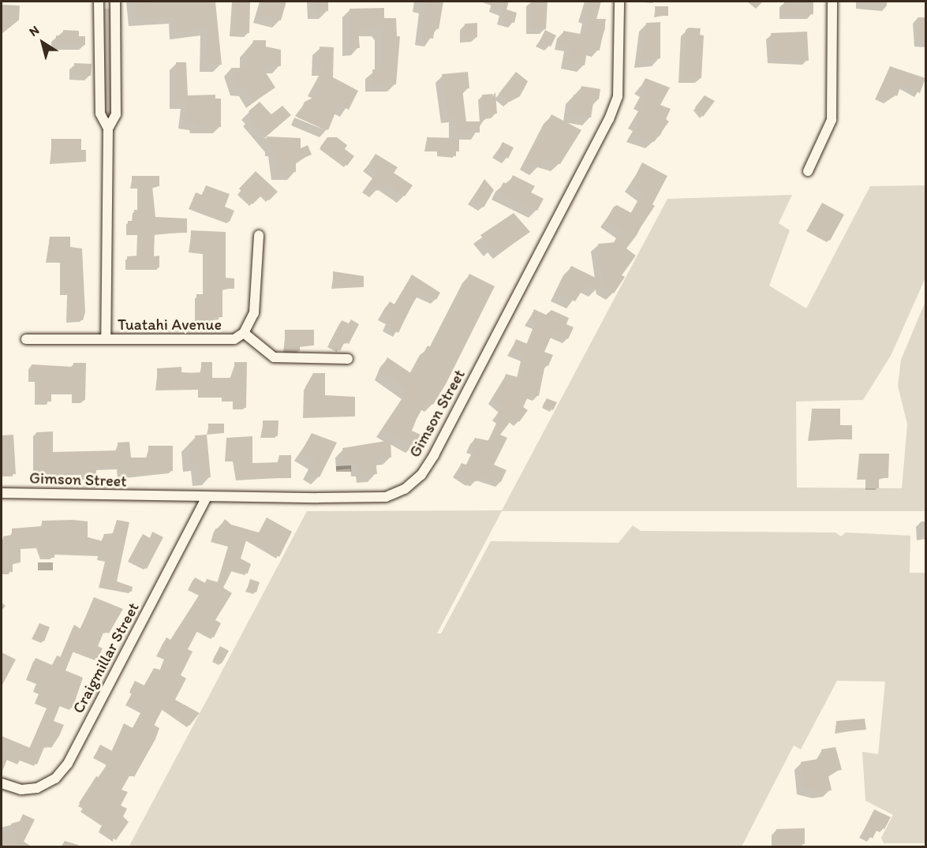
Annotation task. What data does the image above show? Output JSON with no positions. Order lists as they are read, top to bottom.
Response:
{
  "streets": {
    "street": ["Tuatahi Avenue", "Gimson Street", "Craigmillar Street"]
  },
  "crossings": [
    ["Gimson Street", "Craigmillar Street"]
  ],
  "north": "top left"
}
